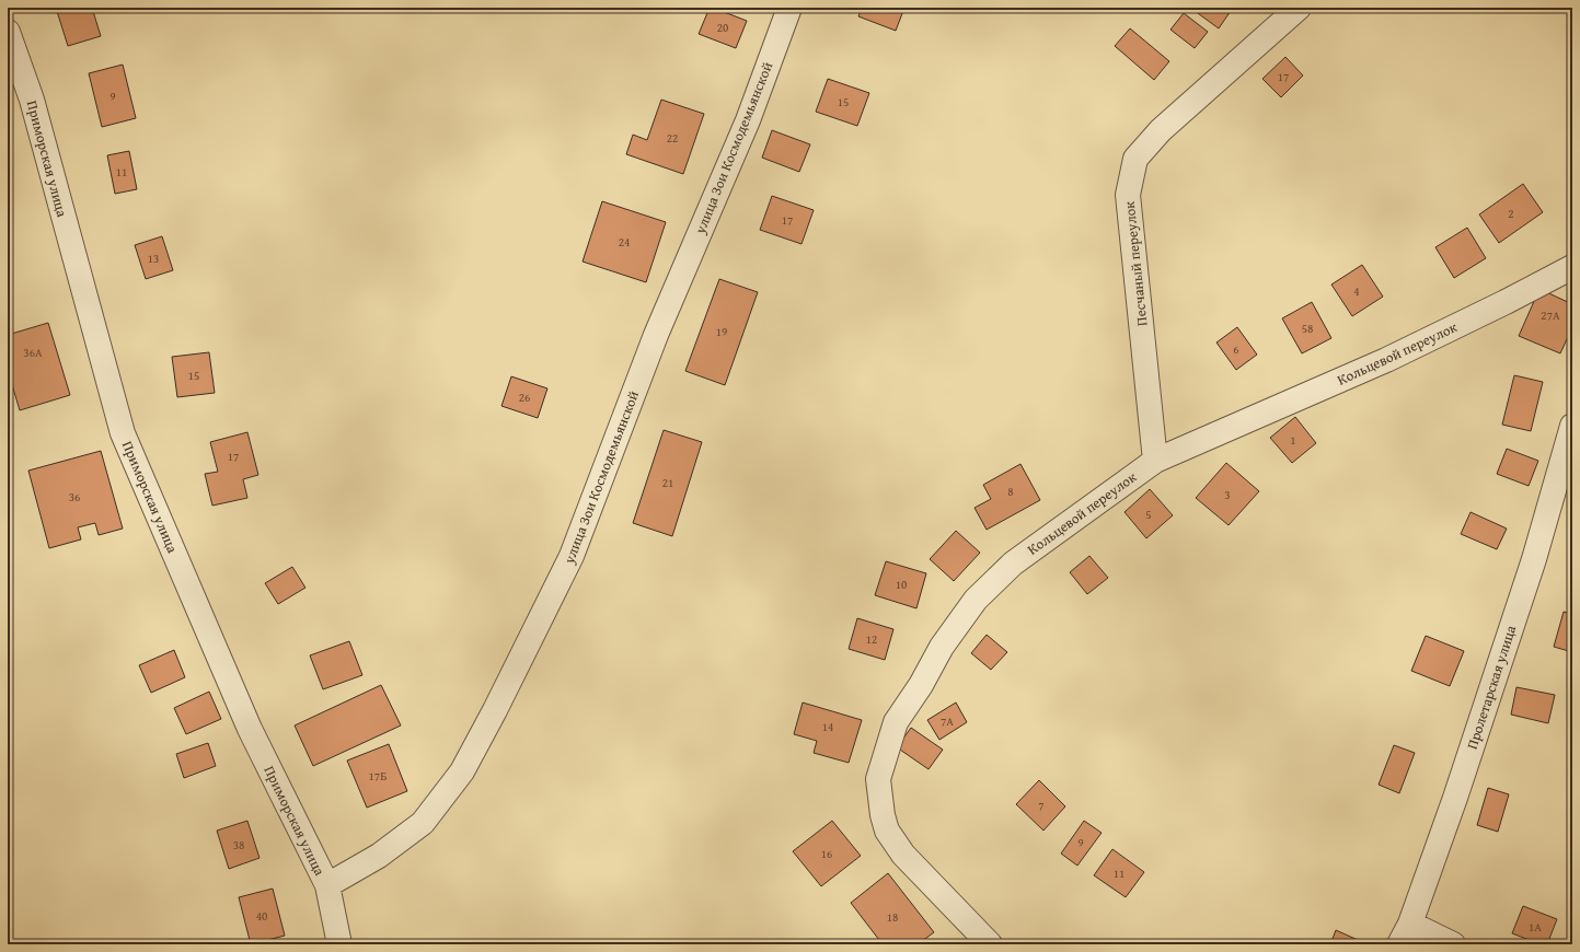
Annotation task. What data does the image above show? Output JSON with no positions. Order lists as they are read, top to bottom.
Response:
{
  "streets": {
    "street": [
      "улица Зои Космодемьянской",
      "Приморская улица",
      "Песчаный переулок",
      "Кольцевой переулок",
      "Пролетарская улица"
    ]
  },
  "crossings": [
    ["улица Зои Космодемьянской", "Приморская улица"],
    ["Песчаный переулок", "Кольцевой переулок"]
  ],
  "house_numbers": [
    "20",
    "17",
    "9",
    "15",
    "22",
    "11",
    "2",
    "17",
    "24",
    "13",
    "4",
    "27А",
    "58",
    "19",
    "6",
    "36А",
    "15",
    "26",
    "1",
    "17",
    "21",
    "8",
    "3",
    "36",
    "5",
    "10",
    "12",
    "7А",
    "14",
    "17Б",
    "7",
    "9",
    "38",
    "16",
    "11",
    "40",
    "18",
    "1А"
  ]
}
